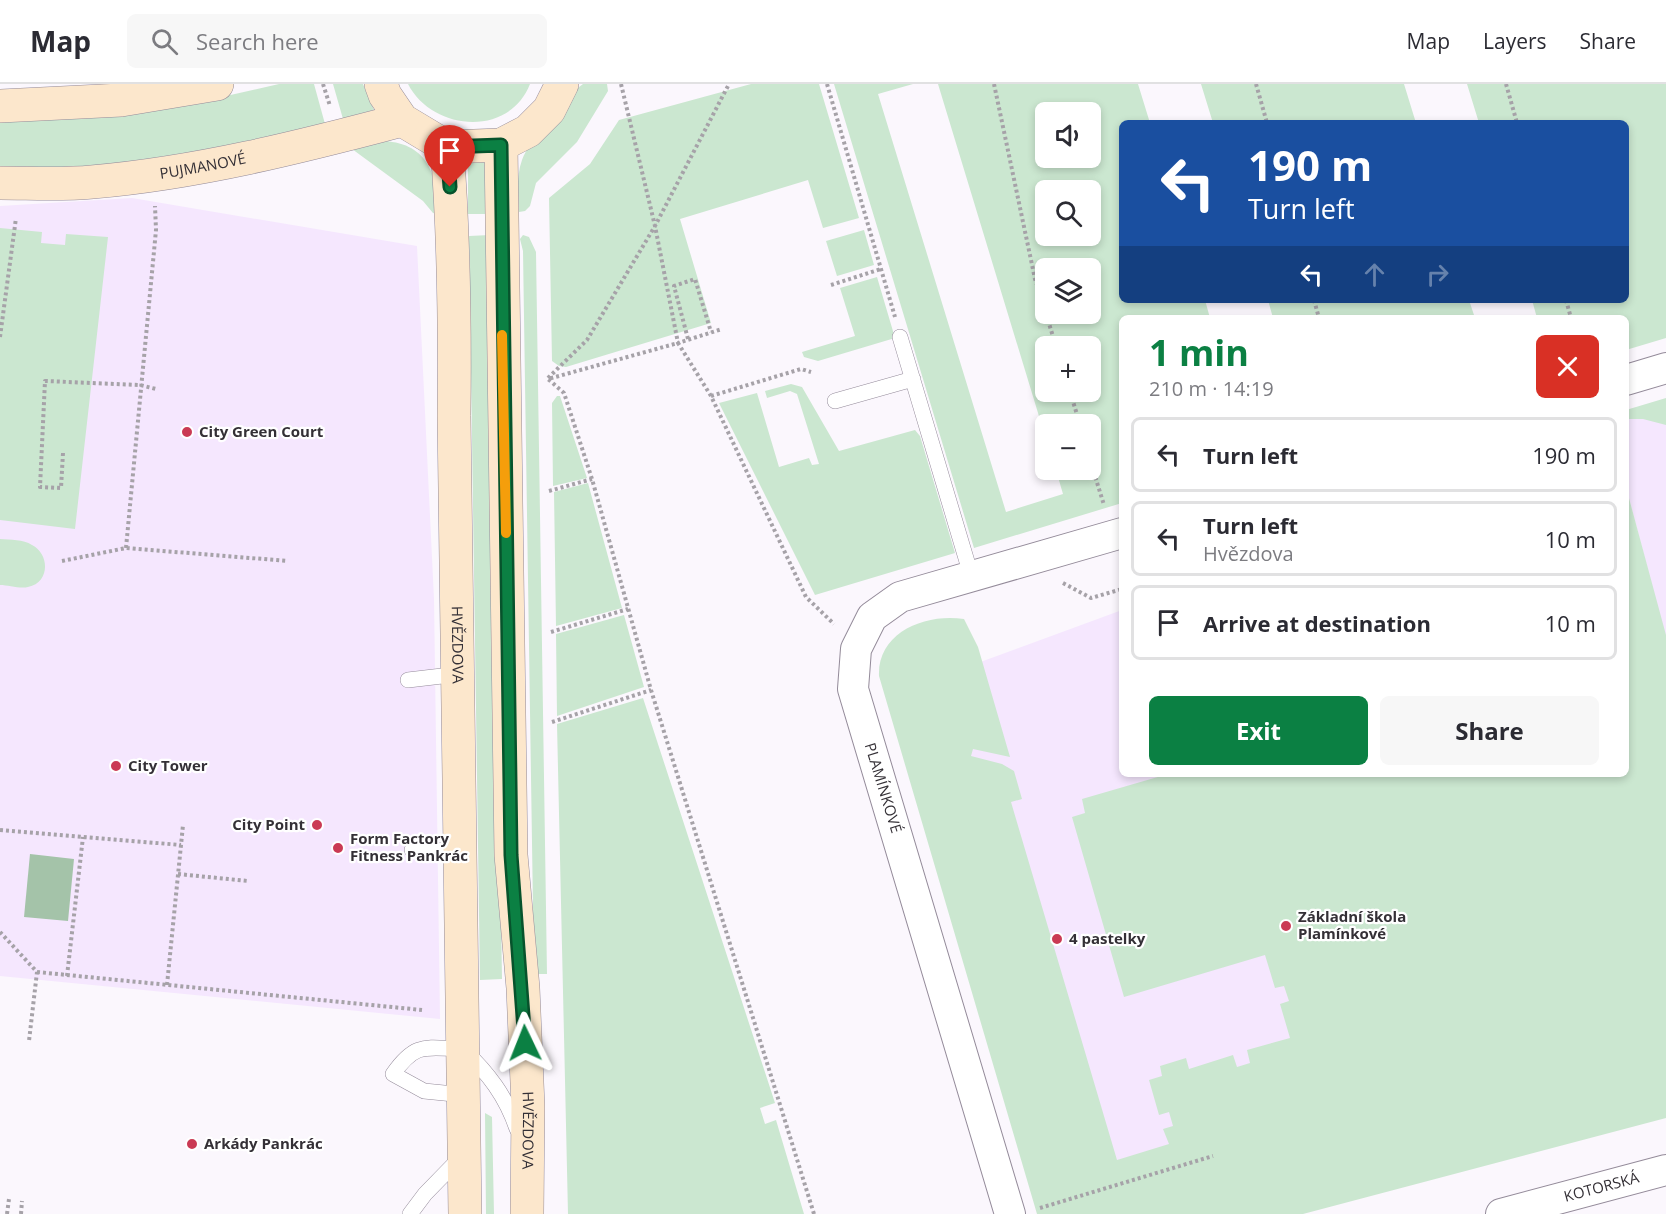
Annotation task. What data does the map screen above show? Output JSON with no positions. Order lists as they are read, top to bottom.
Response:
{
  "streets": {
    "street": [
      "PUJMANOVÉ",
      "HVĚZDOVA",
      "PLAMÍNKOVÉ",
      "KOTORSKÁ"
    ]
  },
  "places": [
    "City Green Court",
    "City Tower",
    "City Point",
    "Form Factory Fitness Pankrác",
    "Základní škola Plamínkové",
    "4 pastelky",
    "Arkády Pankrác"
  ],
  "page": {
    "header": "Map",
    "search": "Search here",
    "nav": ["Map", "Layers", "Share"],
    "map_buttons": ["+", "−"],
    "turn": ["190 m", "Turn left"],
    "heading": ["1 min", "210 m · 14:19"],
    "list": [
      {
        "name": "Turn left",
        "value": "190 m"
      },
      {
        "name": "Turn left",
        "note": "Hvězdova",
        "value": "10 m"
      },
      {
        "name": "Arrive at destination",
        "value": "10 m"
      }
    ],
    "buttons": ["Exit", "Share"]
  }
}
